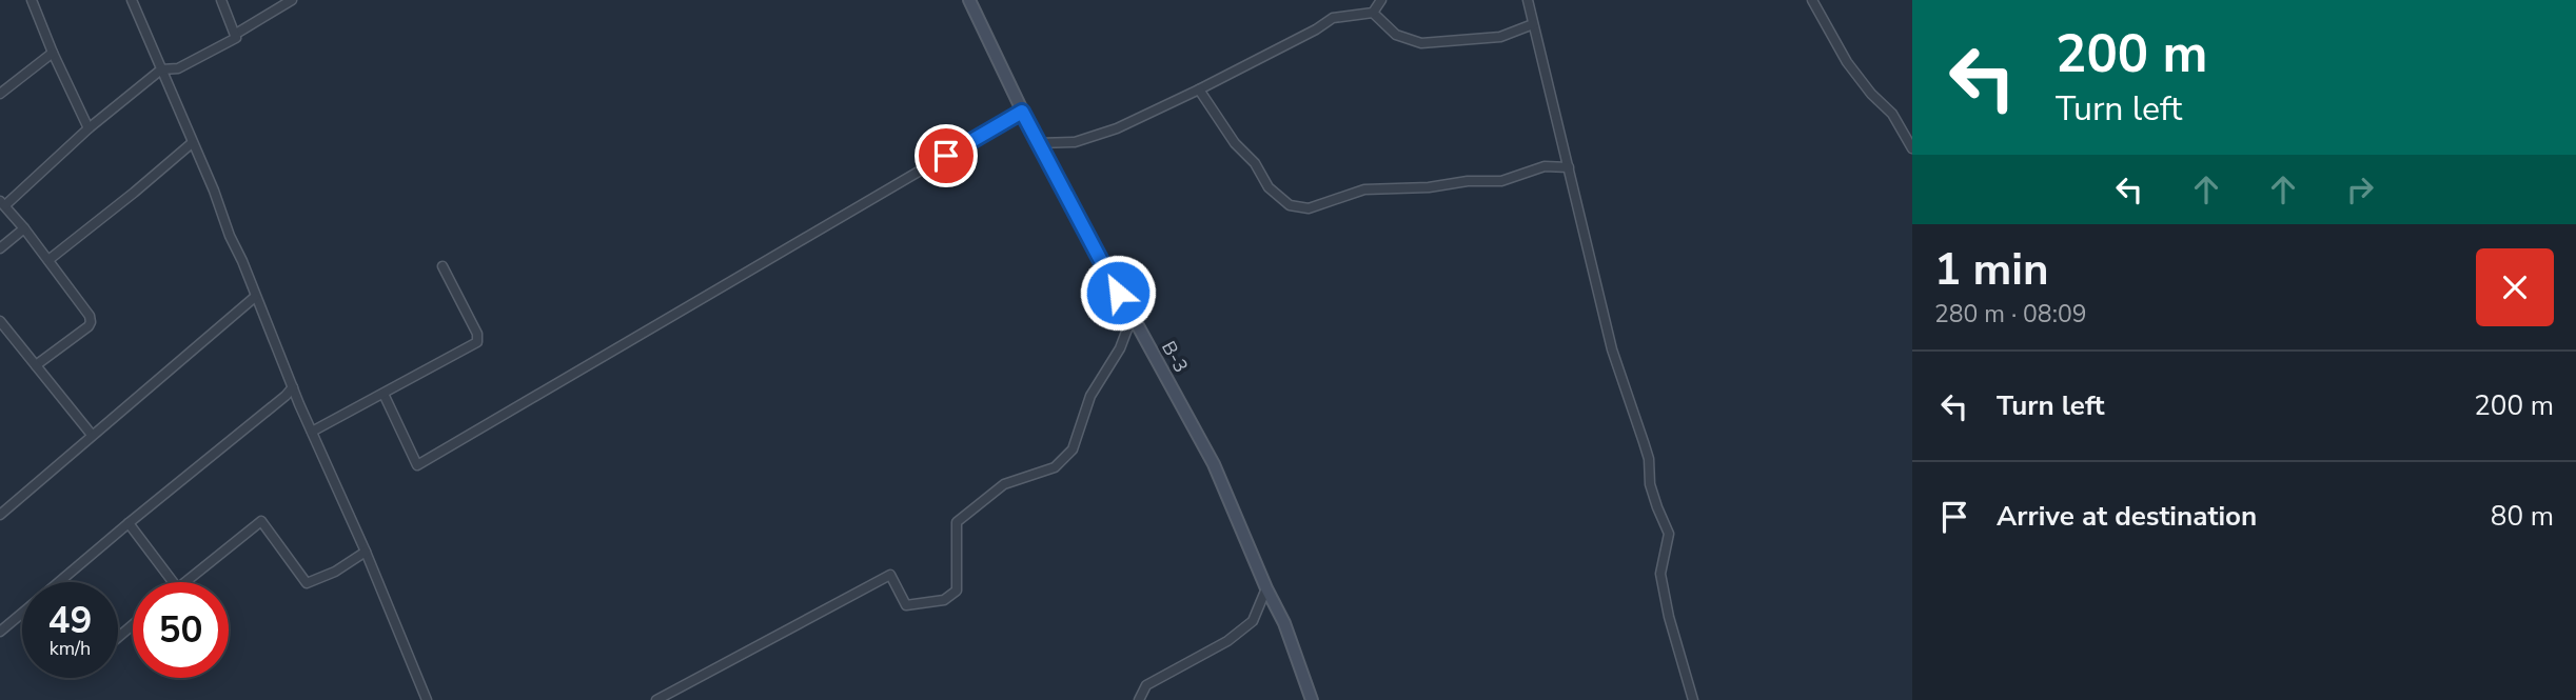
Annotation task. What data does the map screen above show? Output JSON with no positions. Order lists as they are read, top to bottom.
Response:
{
  "streets": {
    "main road": ["B-3"]
  },
  "page": {
    "turn": ["200 m", "Turn left"],
    "heading": ["1 min", "280 m · 08:09"],
    "list": [
      {
        "name": "Turn left",
        "value": "200 m"
      },
      {
        "name": "Arrive at destination",
        "value": "80 m"
      }
    ],
    "speed": "49 km/h",
    "limit": "50"
  }
}
